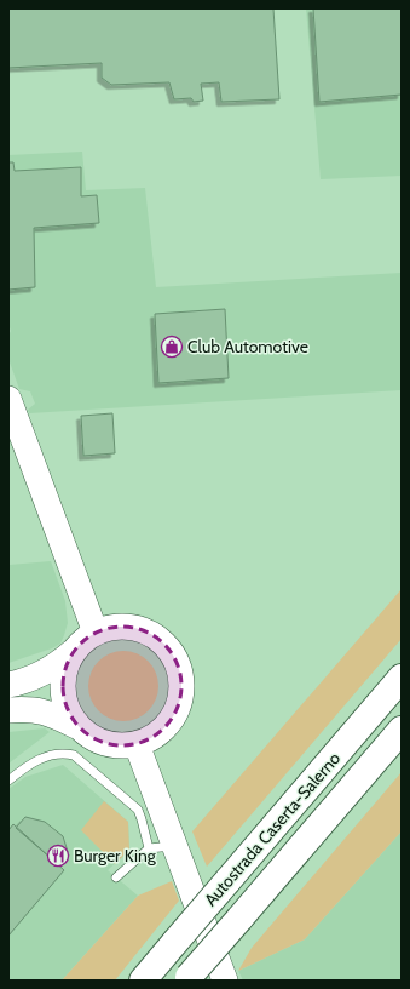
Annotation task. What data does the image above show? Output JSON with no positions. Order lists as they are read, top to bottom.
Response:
{
  "streets": {
    "highway": ["Autostrada Caserta-Salerno"]
  },
  "places": {
    "shop": ["Club Automotive"],
    "restaurant": ["Burger King"]
  }
}
